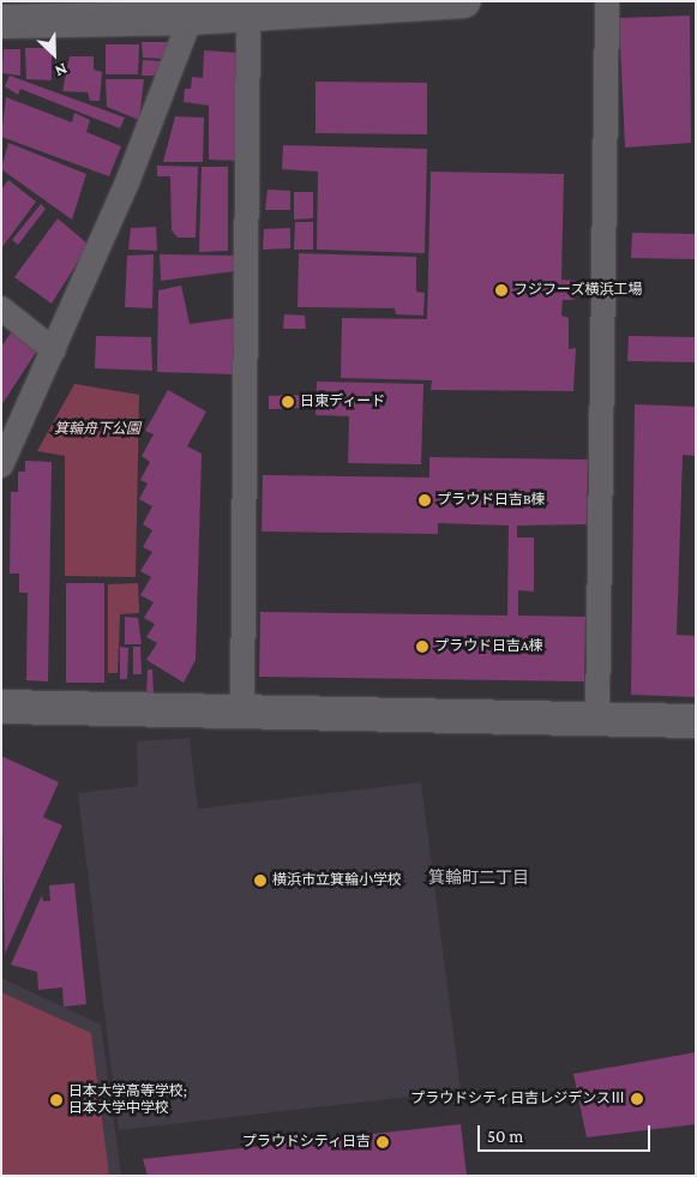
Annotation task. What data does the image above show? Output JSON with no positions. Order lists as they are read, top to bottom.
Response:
{
  "districts": ["箕輪町二丁目"],
  "parks": ["箕輪舟下公園"],
  "places": [
    "フジフーズ横浜工場",
    "日東ディード",
    "プラウド日吉B棟",
    "プラウド日吉A棟",
    "横浜市立箕輪小学校",
    "プラウドシティ日吉レジデンスⅢ",
    "日本大学高等学校; 日本大学中学校",
    "プラウドシティ日吉"
  ],
  "scale_bar": "50 m",
  "north": "bottom right"
}
